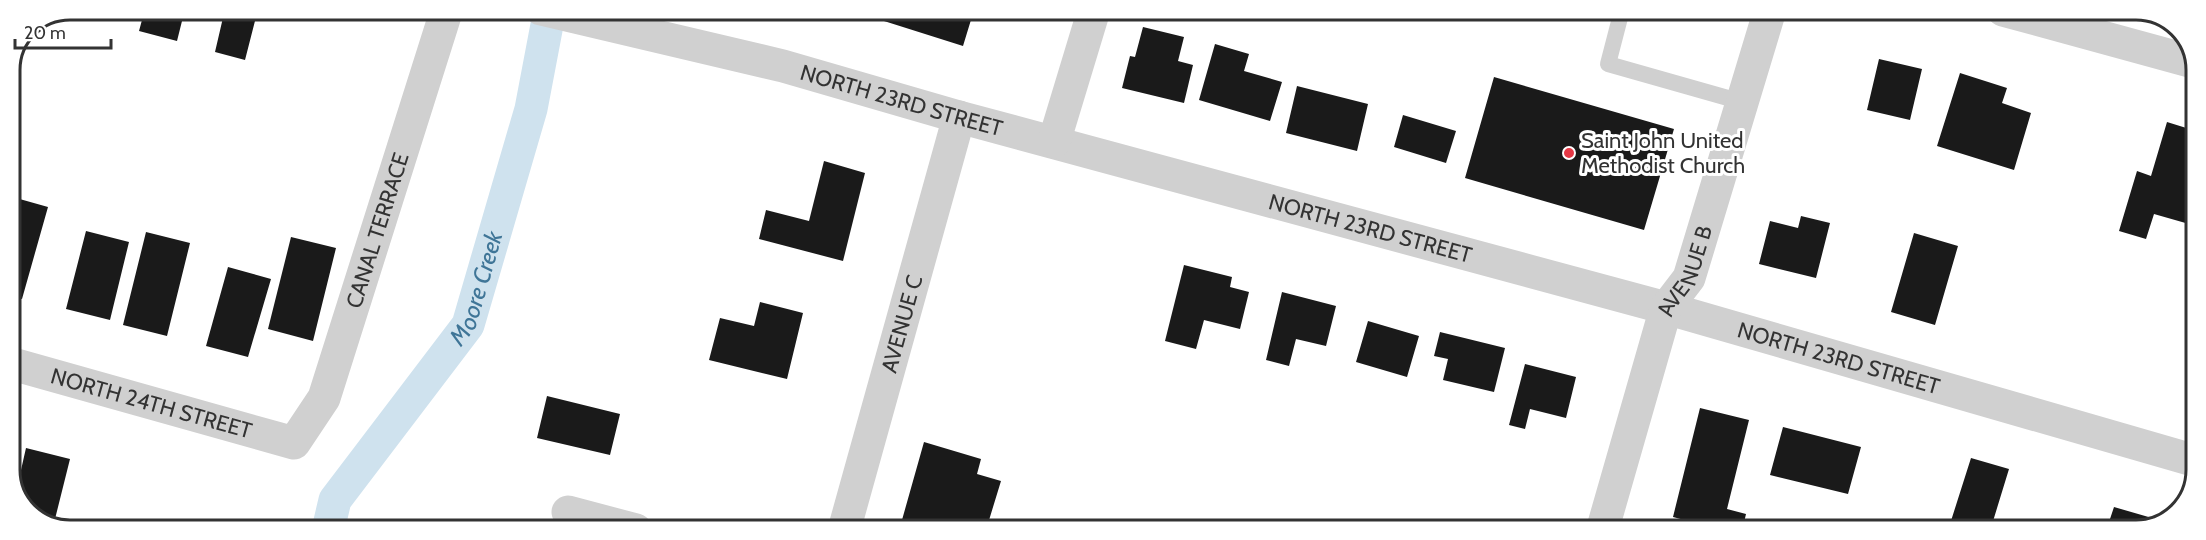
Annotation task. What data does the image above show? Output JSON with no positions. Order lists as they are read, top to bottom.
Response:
{
  "streets": {
    "street": [
      "NORTH 23RD STREET",
      "CANAL TERRACE",
      "AVENUE B",
      "AVENUE C",
      "NORTH 24TH STREET"
    ]
  },
  "crossings": [
    ["NORTH 23RD STREET", "AVENUE B"],
    ["NORTH 23RD STREET", "AVENUE C"],
    ["CANAL TERRACE", "NORTH 24TH STREET"]
  ],
  "water": ["Moore Creek"],
  "places": ["Saint John United Methodist Church"],
  "scale_bar": "20 m"
}
